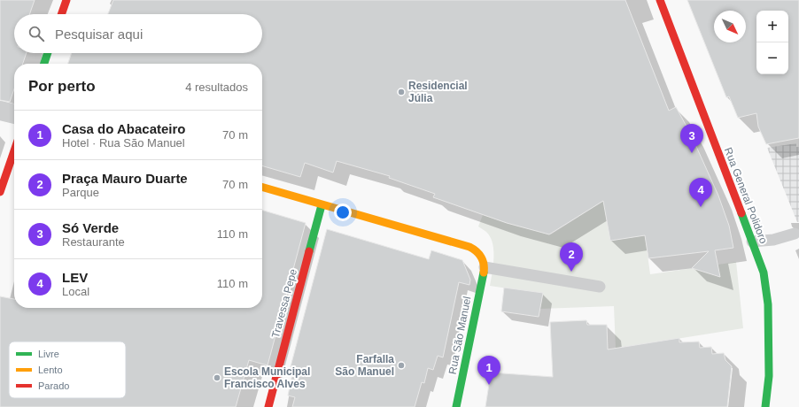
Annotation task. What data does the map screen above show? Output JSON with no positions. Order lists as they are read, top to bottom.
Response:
{
  "streets": {
    "street": ["Rua General Polidoro", "Travessa Pepe", "Rua São Manuel"]
  },
  "places": ["Residencial Júlia", "Farfalla São Manuel", "Escola Municipal Francisco Alves"],
  "legend": ["Livre", "Lento", "Parado"],
  "north": "bottom right",
  "page": {
    "map_buttons": ["+", "−"],
    "search": "Pesquisar aqui",
    "heading": ["Por perto", "4 resultados"],
    "list": [
      {
        "mark": "1",
        "name": "Casa do Abacateiro",
        "note": "Hotel · Rua São Manuel",
        "value": "70 m"
      },
      {
        "mark": "2",
        "name": "Praça Mauro Duarte",
        "note": "Parque",
        "value": "70 m"
      },
      {
        "mark": "3",
        "name": "Só Verde",
        "note": "Restaurante",
        "value": "110 m"
      },
      {
        "mark": "4",
        "name": "LEV",
        "note": "Local",
        "value": "110 m"
      }
    ],
    "pins": [
      "3",
      "4",
      "2",
      "1"
    ]
  }
}
